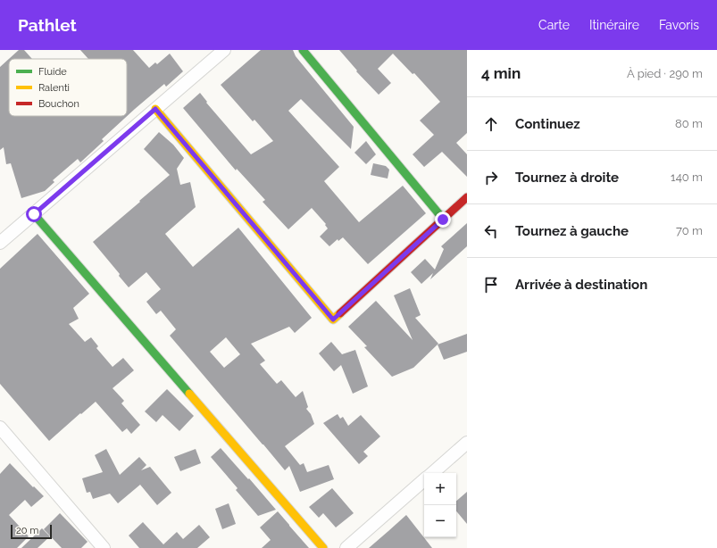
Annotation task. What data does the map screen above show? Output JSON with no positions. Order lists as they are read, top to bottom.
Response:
{
  "legend": ["Fluide", "Ralenti", "Bouchon"],
  "scale_bar": "20 m",
  "page": {
    "header": "Pathlet",
    "nav": ["Carte", "Itinéraire", "Favoris"],
    "heading": ["4 min", "À pied · 290 m"],
    "list": [
      ["Continuez", "80 m"],
      ["Tournez à droite", "140 m"],
      ["Tournez à gauche", "70 m"],
      "Arrivée à destination"
    ],
    "map_buttons": ["+", "−"],
    "scale": "20 m"
  }
}
